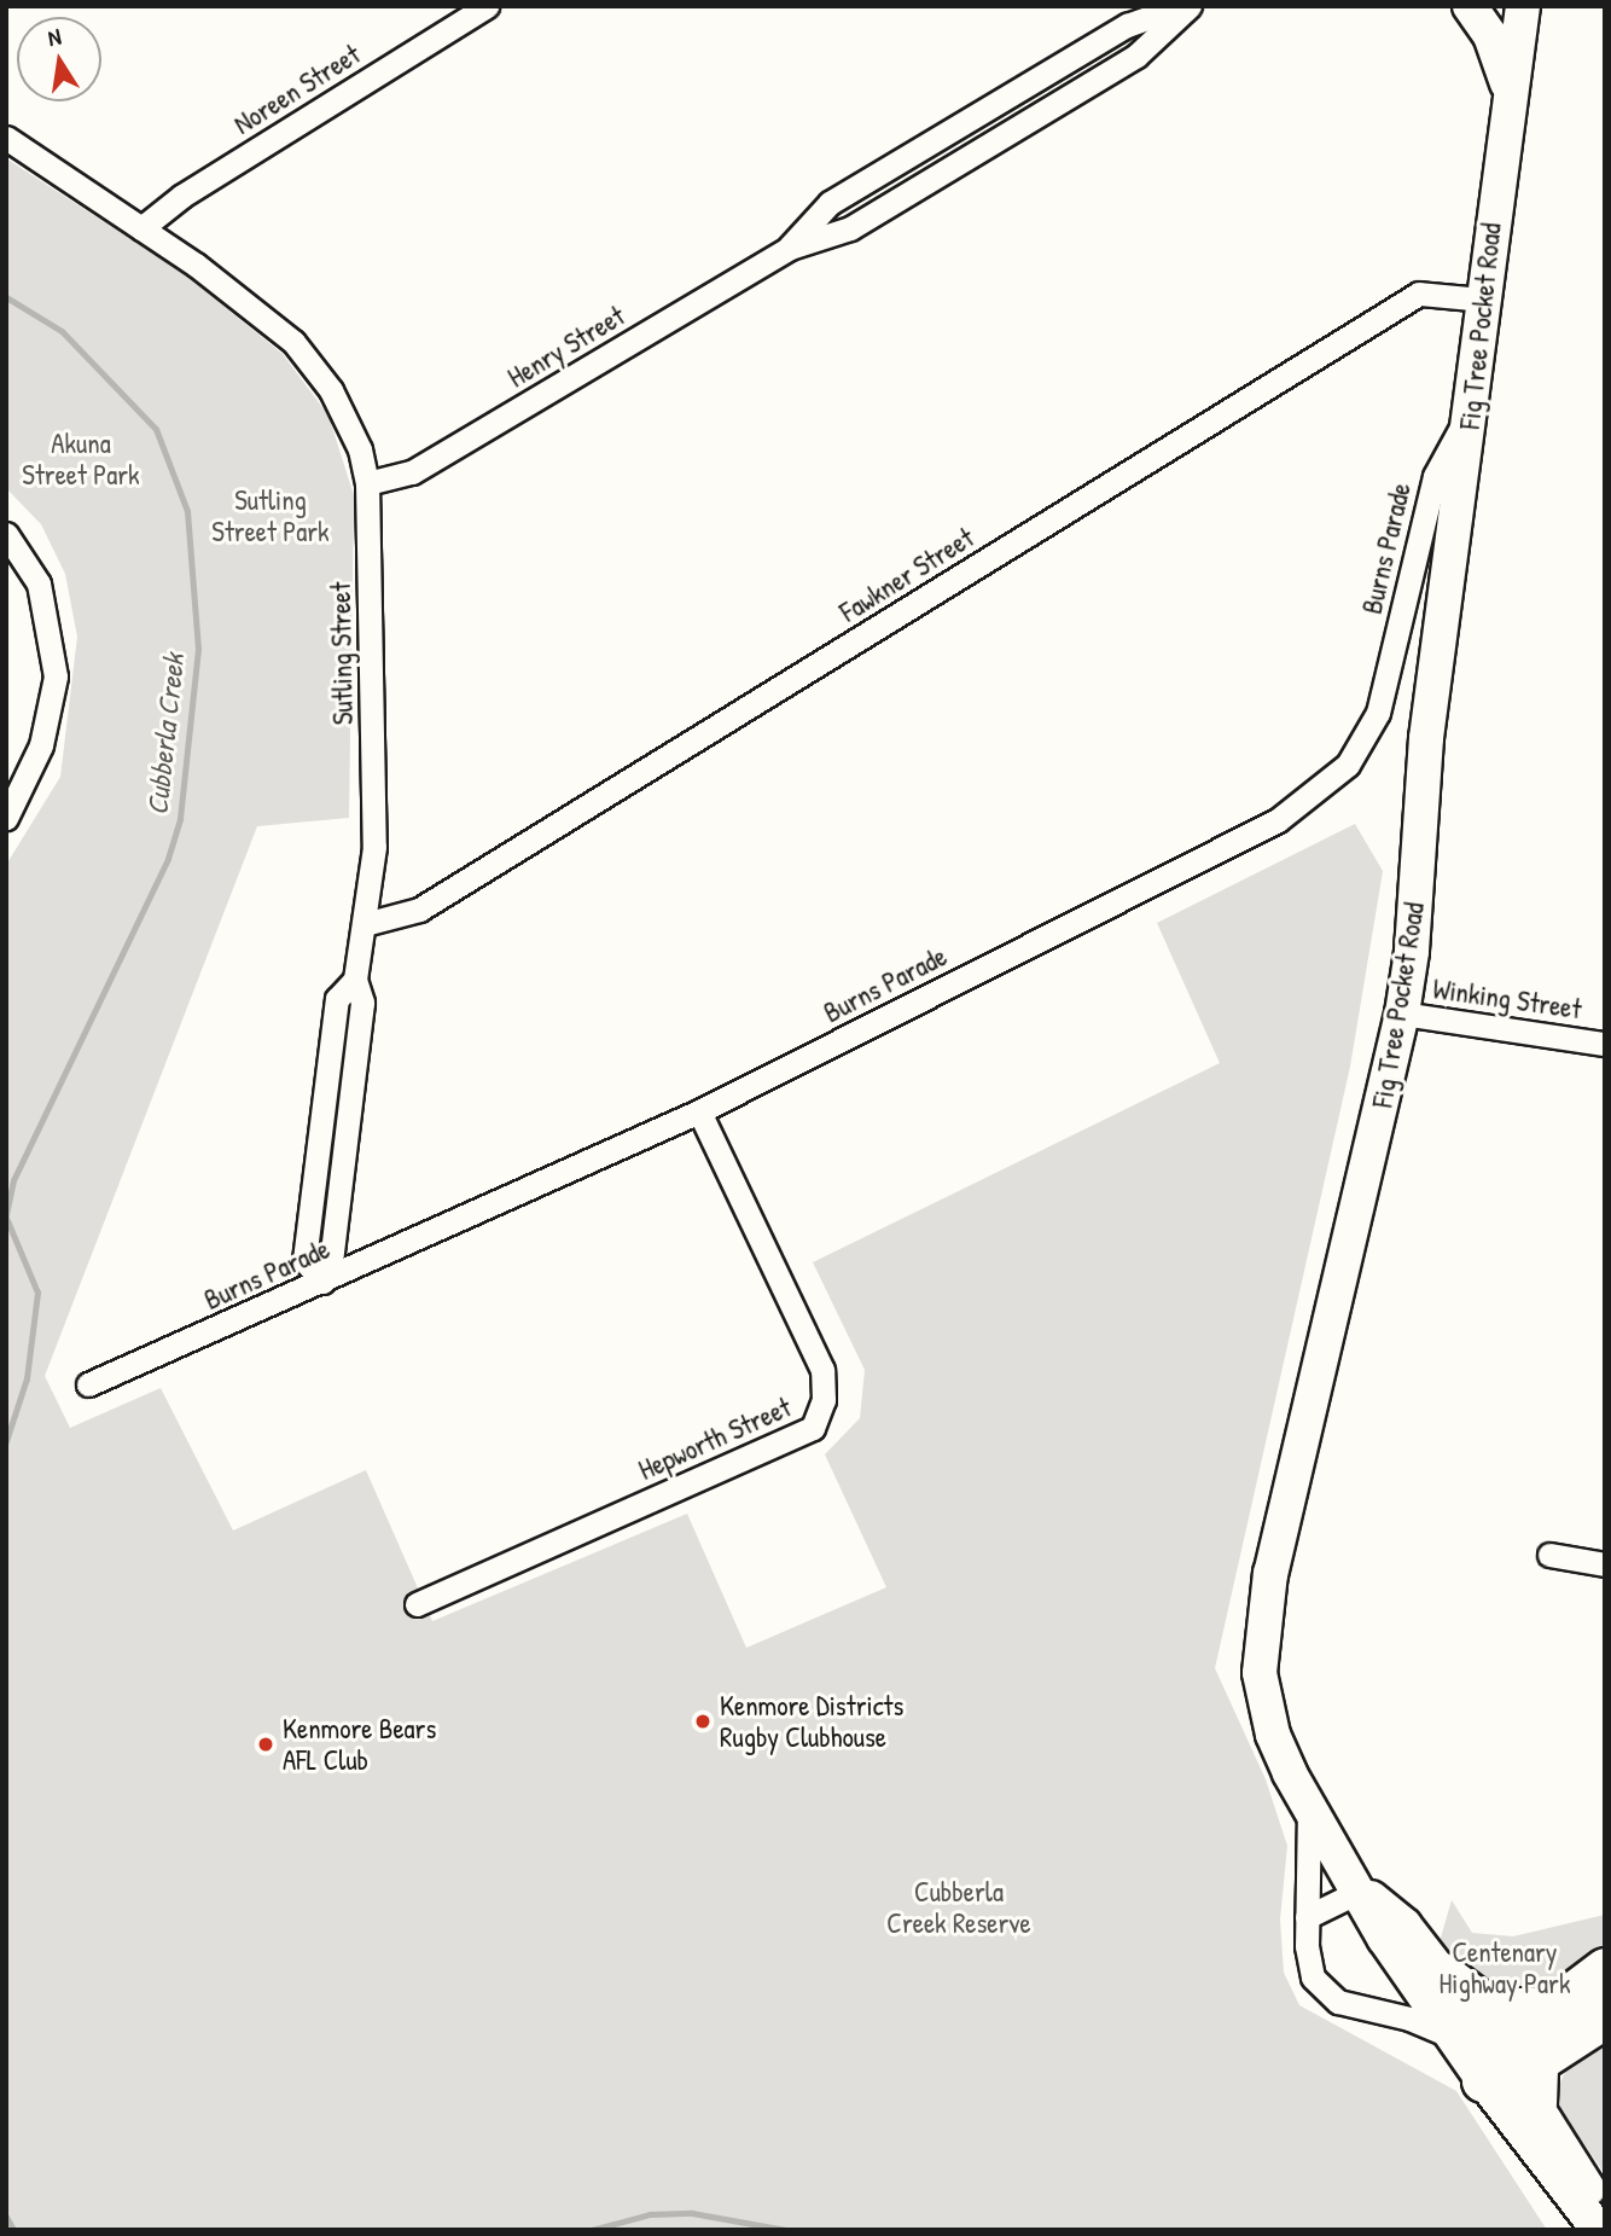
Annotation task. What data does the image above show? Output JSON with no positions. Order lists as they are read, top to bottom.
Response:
{
  "streets": {
    "main road": ["Fig Tree Pocket Road"],
    "street": [
      "Noreen Street",
      "Henry Street",
      "Burns Parade",
      "Fawkner Street",
      "Sutling Street",
      "Winking Street",
      "Hepworth Street"
    ]
  },
  "crossings": [
    ["Noreen Street", "Sutling Street"],
    ["Fig Tree Pocket Road", "Burns Parade"],
    ["Fig Tree Pocket Road", "Fawkner Street"],
    ["Fig Tree Pocket Road", "Winking Street"],
    ["Henry Street", "Sutling Street"],
    ["Burns Parade", "Sutling Street"],
    ["Burns Parade", "Hepworth Street"],
    ["Fawkner Street", "Sutling Street"]
  ],
  "water": ["Cubberla Creek"],
  "parks": [
    "Akuna Street Park",
    "Sutling Street Park",
    "Cubberla Creek Reserve",
    "Centenary Highway Park"
  ],
  "places": ["Kenmore Districts Rugby Clubhouse", "Kenmore Bears AFL Club"],
  "north": "top"
}
